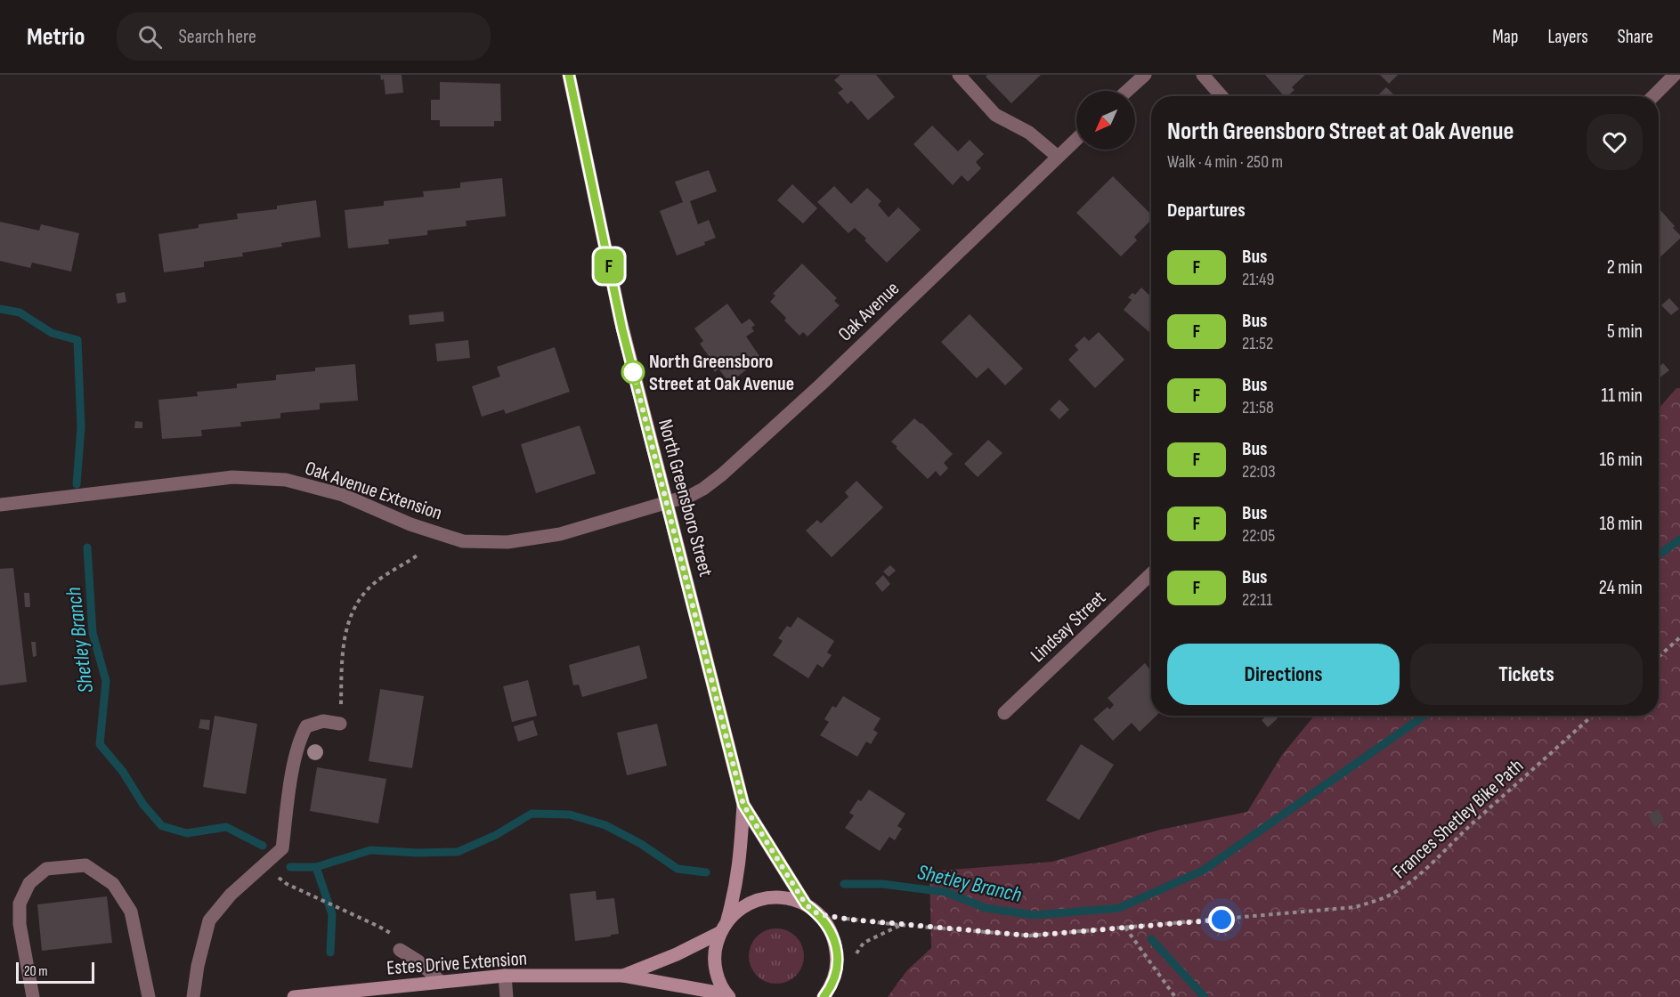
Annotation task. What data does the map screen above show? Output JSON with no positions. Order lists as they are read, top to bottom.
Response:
{
  "streets": {
    "main road": ["North Greensboro Street", "Estes Drive Extension"],
    "street": ["Oak Avenue", "Oak Avenue Extension", "Lindsay Street"],
    "path": ["Frances Shetley Bike Path"]
  },
  "crossings": [
    ["Oak Avenue", "Oak Avenue Extension"],
    ["Oak Avenue", "North Greensboro Street"],
    ["Oak Avenue Extension", "North Greensboro Street"]
  ],
  "water": ["Shetley Branch"],
  "places": ["North Greensboro Street at Oak Avenue"],
  "lines": ["bus line F"],
  "scale_bar": "20 m",
  "north": "bottom left",
  "page": {
    "header": "Metrio",
    "search": "Search here",
    "nav": ["Map", "Layers", "Share"],
    "on_map": "F",
    "heading": [
      ["North Greensboro Street at Oak Avenue", "Walk · 4 min · 250 m"],
      "Departures"
    ],
    "list": [
      {
        "mark": "F",
        "name": "Bus",
        "note": "21:49",
        "value": "2 min"
      },
      {
        "mark": "F",
        "name": "Bus",
        "note": "21:52",
        "value": "5 min"
      },
      {
        "mark": "F",
        "name": "Bus",
        "note": "21:58",
        "value": "11 min"
      },
      {
        "mark": "F",
        "name": "Bus",
        "note": "22:03",
        "value": "16 min"
      },
      {
        "mark": "F",
        "name": "Bus",
        "note": "22:05",
        "value": "18 min"
      },
      {
        "mark": "F",
        "name": "Bus",
        "note": "22:11",
        "value": "24 min"
      }
    ],
    "buttons": ["Directions", "Tickets"],
    "scale": "20 m"
  }
}
